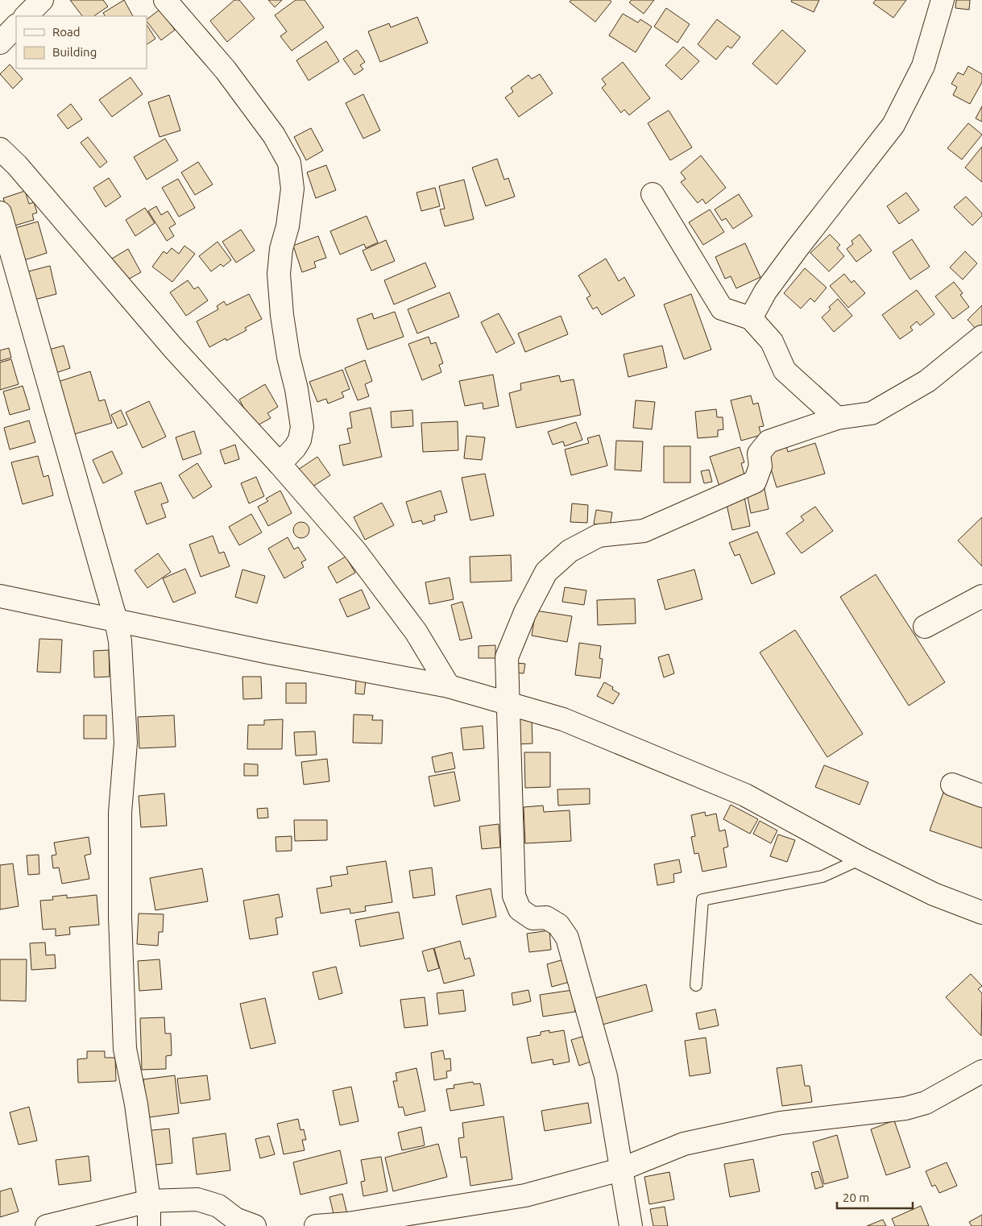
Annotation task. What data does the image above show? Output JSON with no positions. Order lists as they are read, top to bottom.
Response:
{
  "legend": ["Road", "Building"],
  "scale_bar": "20 m"
}
